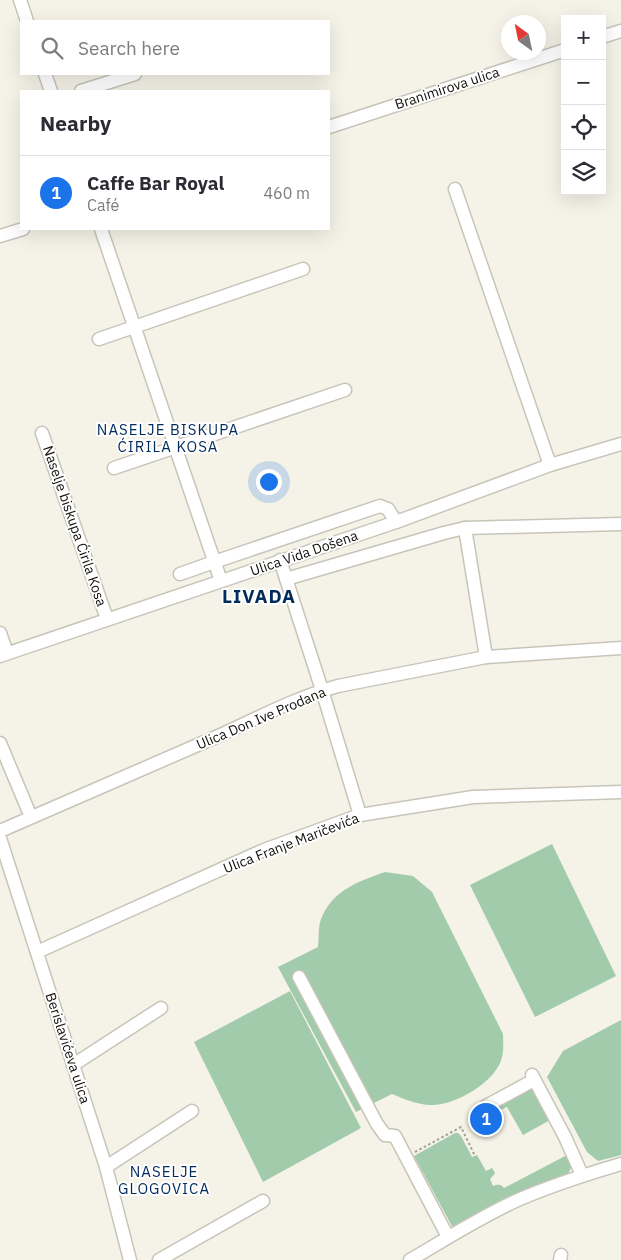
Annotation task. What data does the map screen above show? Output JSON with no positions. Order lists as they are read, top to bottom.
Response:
{
  "streets": {
    "street": [
      "Branimirova ulica",
      "Naselje biskupa Ćirila Kosa",
      "Ulica Vida Došena",
      "Ulica Don Ive Prodana",
      "Ulica Franje Maričevića",
      "Berislavićeva ulica"
    ]
  },
  "crossings": [
    ["Naselje biskupa Ćirila Kosa", "Ulica Vida Došena"],
    ["Ulica Franje Maričevića", "Berislavićeva ulica"]
  ],
  "districts": ["NASELJE BISKUPA ĆIRILA KOSA", "LIVADA", "NASELJE GLOGOVICA"],
  "north": "top left",
  "page": {
    "map_buttons": ["+", "−"],
    "search": "Search here",
    "heading": "Nearby",
    "list": [
      {
        "mark": "1",
        "name": "Caffe Bar Royal",
        "note": "Café",
        "value": "460 m"
      }
    ],
    "pins": "1"
  }
}
